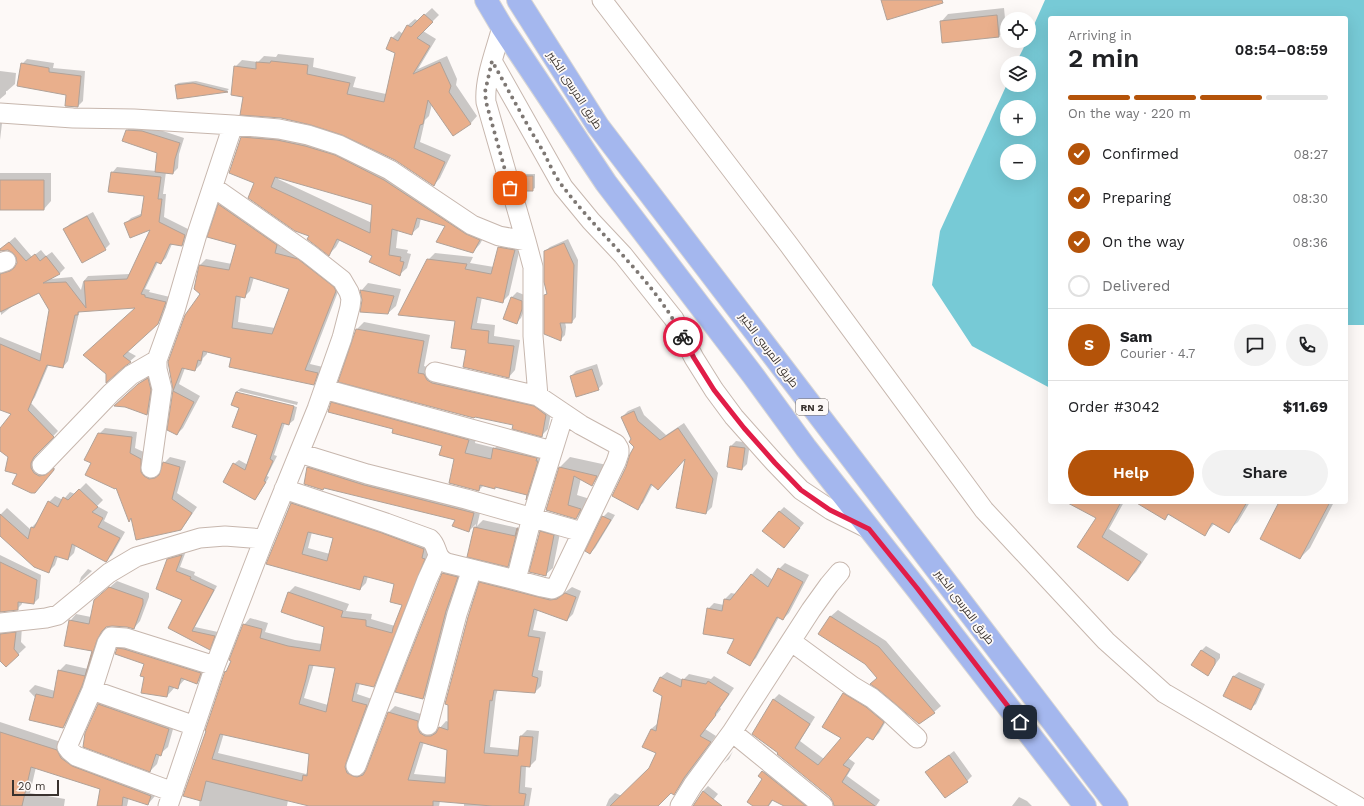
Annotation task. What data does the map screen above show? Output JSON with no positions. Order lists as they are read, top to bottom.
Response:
{
  "streets": {
    "main road": ["طريق المرسى الكبير", "RN 2"]
  },
  "scale_bar": "20 m",
  "page": {
    "map_buttons": ["+", "−"],
    "heading": ["2 min", "Arriving in", "08:54–08:59"],
    "panel": [
      "Sam",
      "Courier · 4.7",
      "Order #3042",
      "$11.69"
    ],
    "bar": "On the way · 220 m",
    "list": [
      ["Confirmed", "08:27"],
      ["Preparing", "08:30"],
      ["On the way", "08:36"],
      "Delivered"
    ],
    "round": "S",
    "buttons": ["Help", "Share"],
    "scale": "20 m"
  }
}
